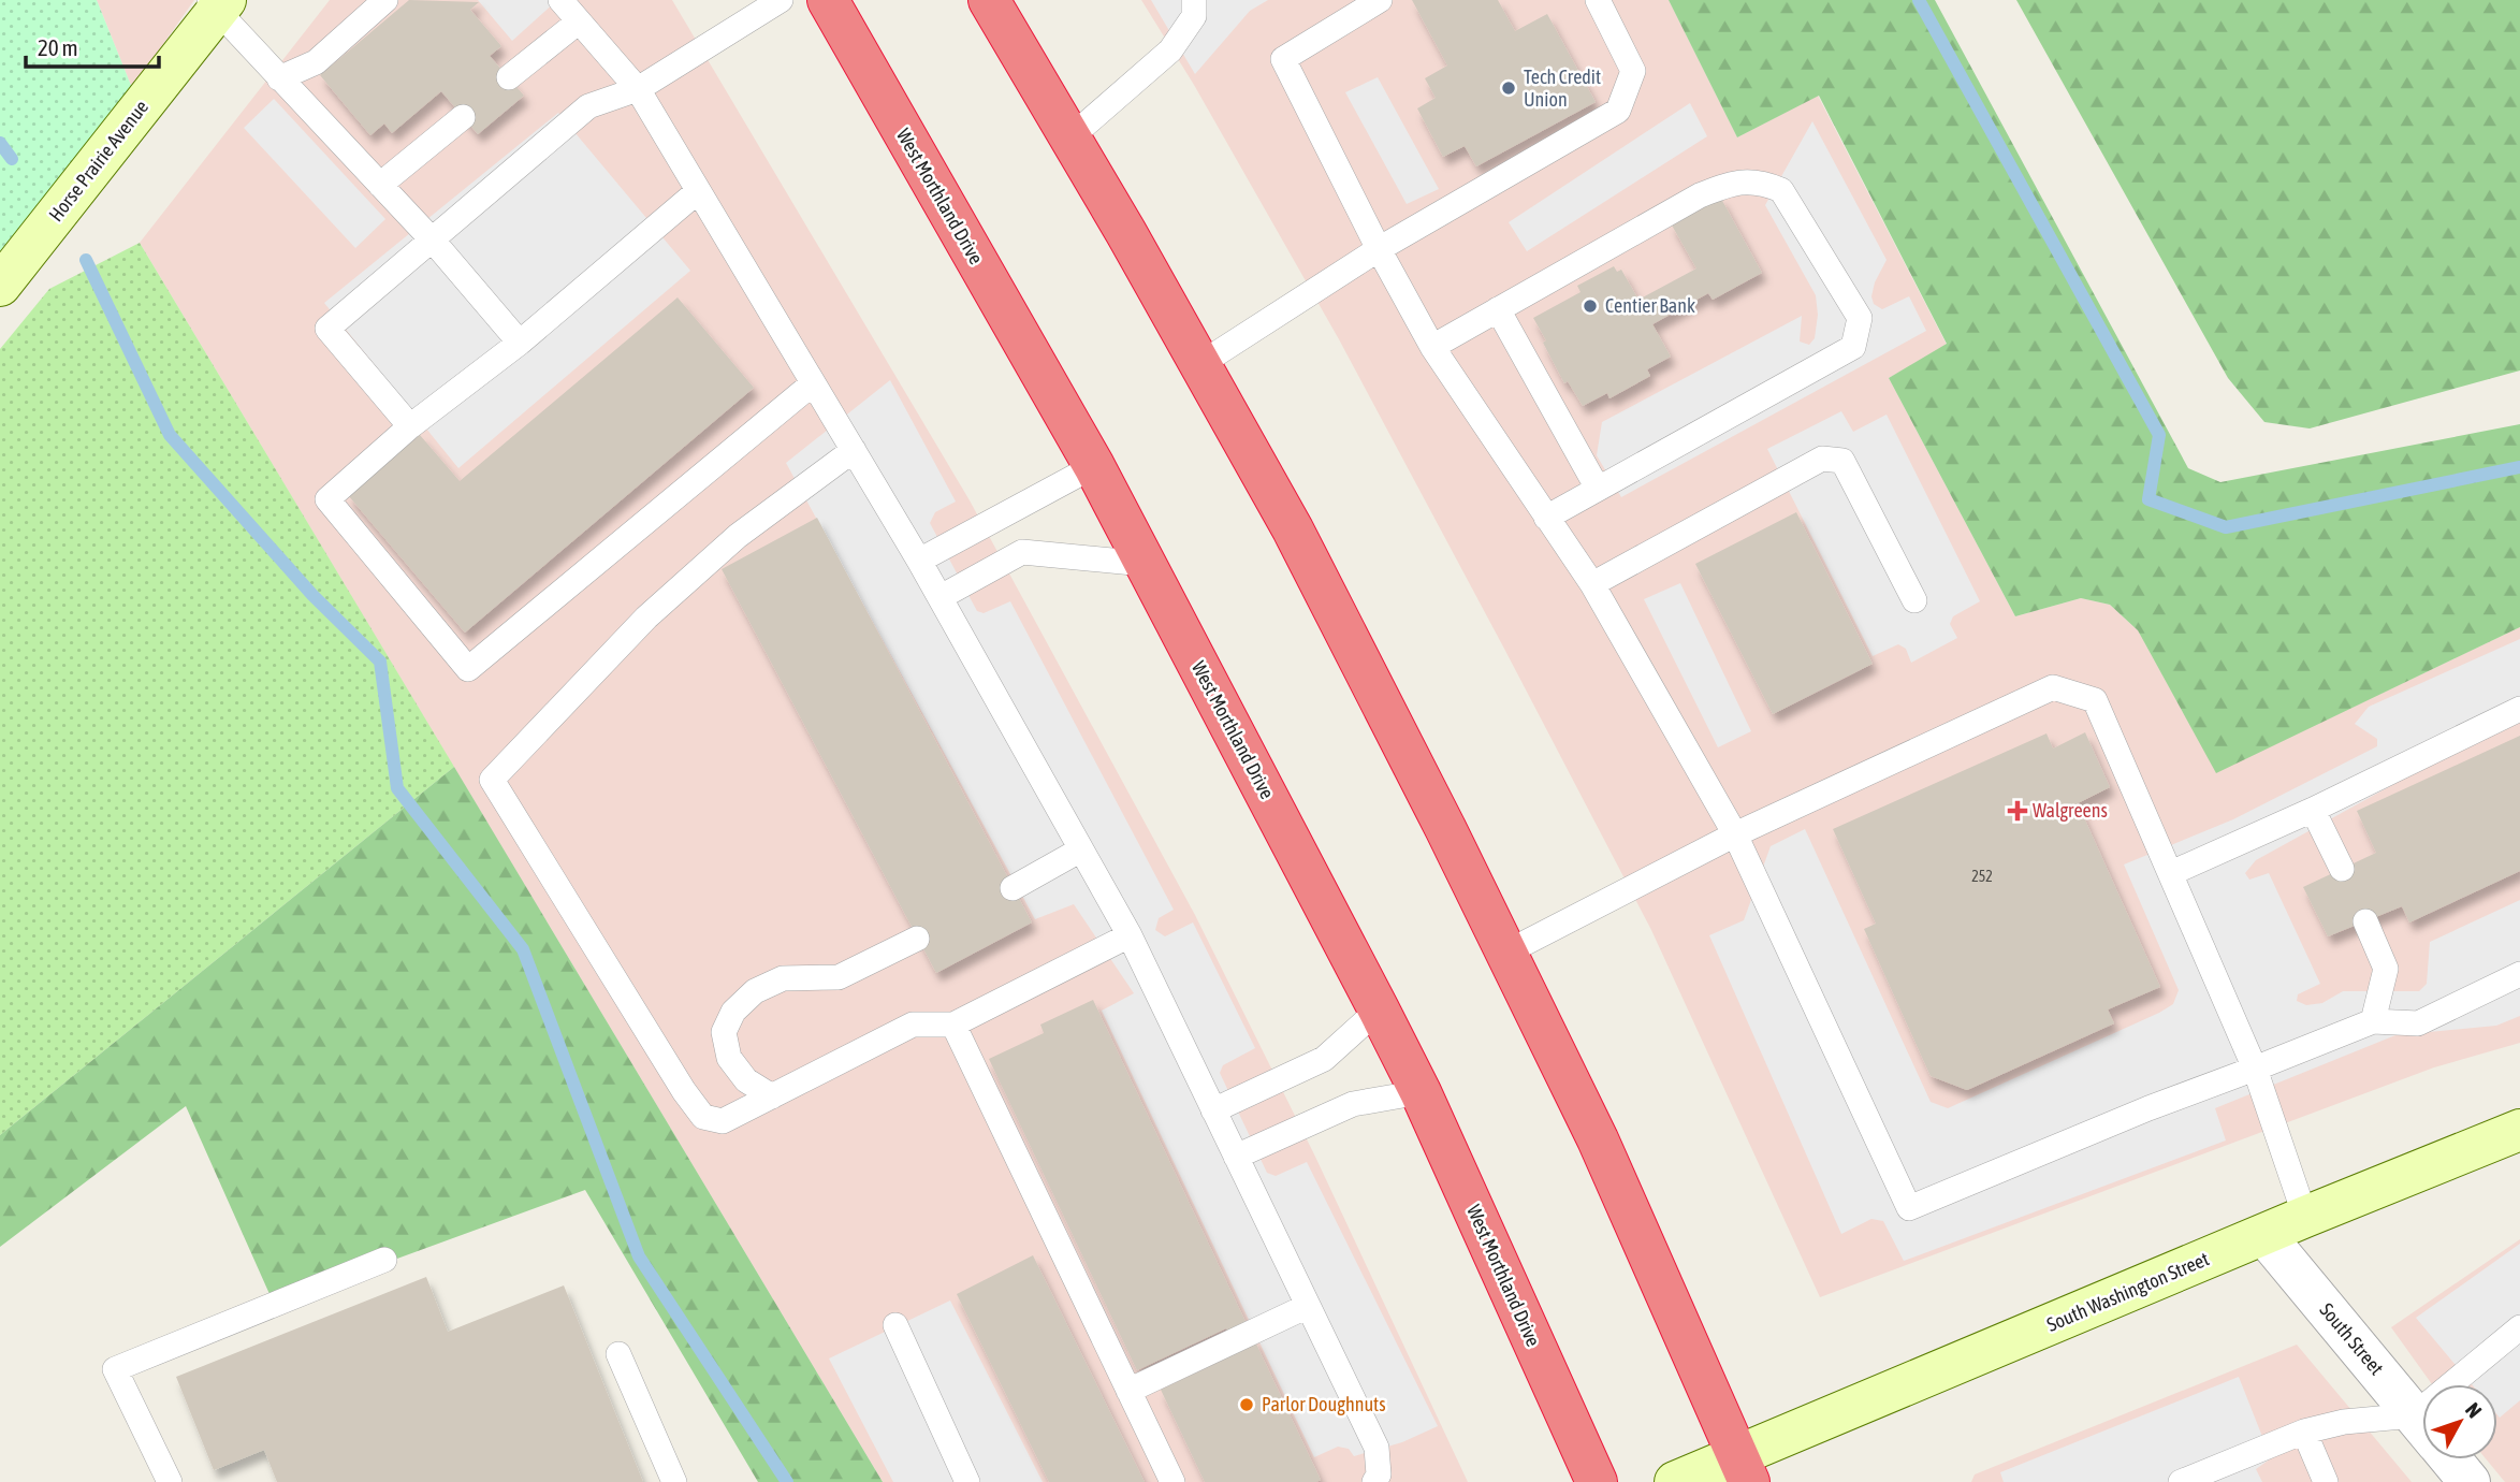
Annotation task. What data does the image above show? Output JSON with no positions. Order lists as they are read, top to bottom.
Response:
{
  "streets": {
    "highway": ["West Morthland Drive"],
    "main road": ["Horse Prairie Avenue", "South Washington Street"],
    "street": ["South Street"]
  },
  "crossings": [
    ["South Washington Street", "South Street"]
  ],
  "places": {
    "other": ["Tech Credit Union", "Centier Bank", "Parlor Doughnuts"],
    "health": ["Walgreens"]
  },
  "house_numbers": ["252"],
  "scale_bar": "20 m",
  "north": "top right"
}
